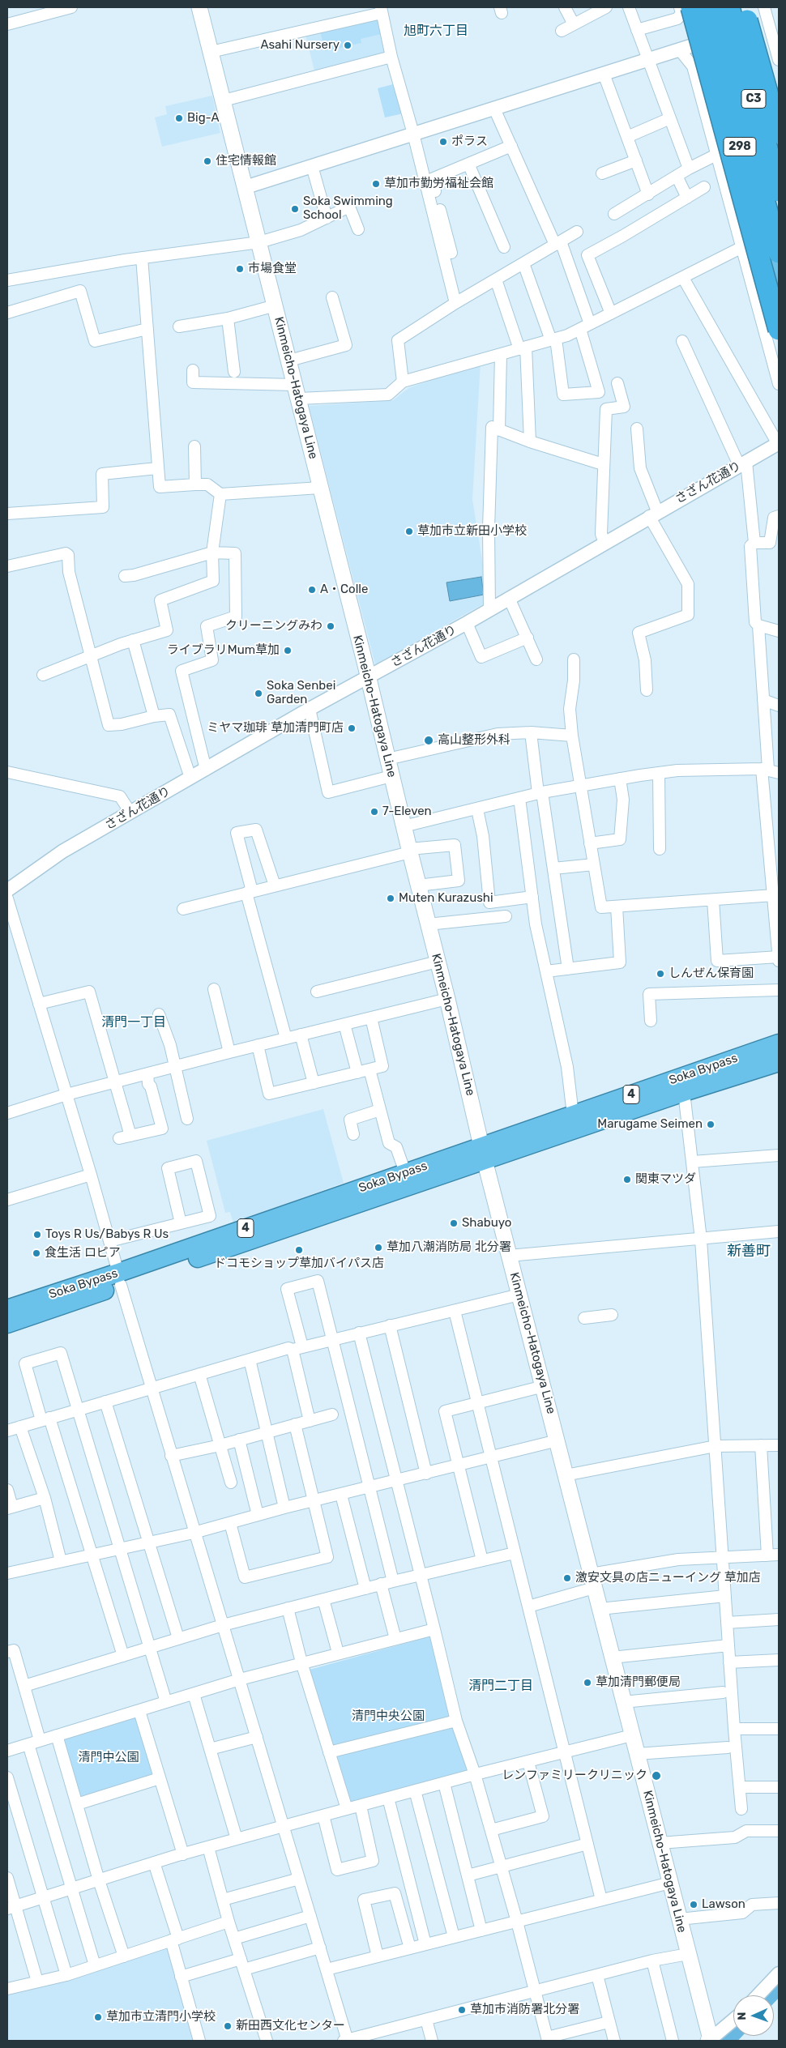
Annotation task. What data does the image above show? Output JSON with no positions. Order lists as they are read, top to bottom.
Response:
{
  "streets": {
    "highway": [
      "C3",
      "298",
      "Soka Bypass",
      "4"
    ],
    "main road": ["Kinmeicho-Hatogaya Line"],
    "street": ["さざん花通り"]
  },
  "crossings": [
    ["Kinmeicho-Hatogaya Line", "さざん花通り"],
    ["Kinmeicho-Hatogaya Line", "Soka Bypass"]
  ],
  "districts": [
    "旭町六丁目",
    "清門一丁目",
    "新善町",
    "清門二丁目"
  ],
  "parks": ["清門中央公園", "清門中公園"],
  "places": [
    "Asahi Nursery",
    "Big-A",
    "ポラス",
    "住宅情報館",
    "草加市勤労福祉会館",
    "Soka Swimming School",
    "市場食堂",
    "草加市立新田小学校",
    "A・Colle",
    "クリーニングみわ",
    "ライブラリMum草加",
    "Soka Senbei Garden",
    "ミヤマ珈琲 草加清門町店",
    "高山整形外科",
    "7-Eleven",
    "Muten Kurazushi",
    "しんぜん保育園",
    "Marugame Seimen",
    "関東マツダ",
    "Shabuyo",
    "Toys R Us/Babys R Us",
    "草加八潮消防局 北分署",
    "ドコモショップ草加バイパス店",
    "食生活 ロピア",
    "激安文具の店ニューイング 草加店",
    "草加清門郵便局",
    "レンファミリークリニック",
    "Lawson",
    "草加市消防署北分署",
    "草加市立清門小学校",
    "新田西文化センター"
  ],
  "north": "left"
}
